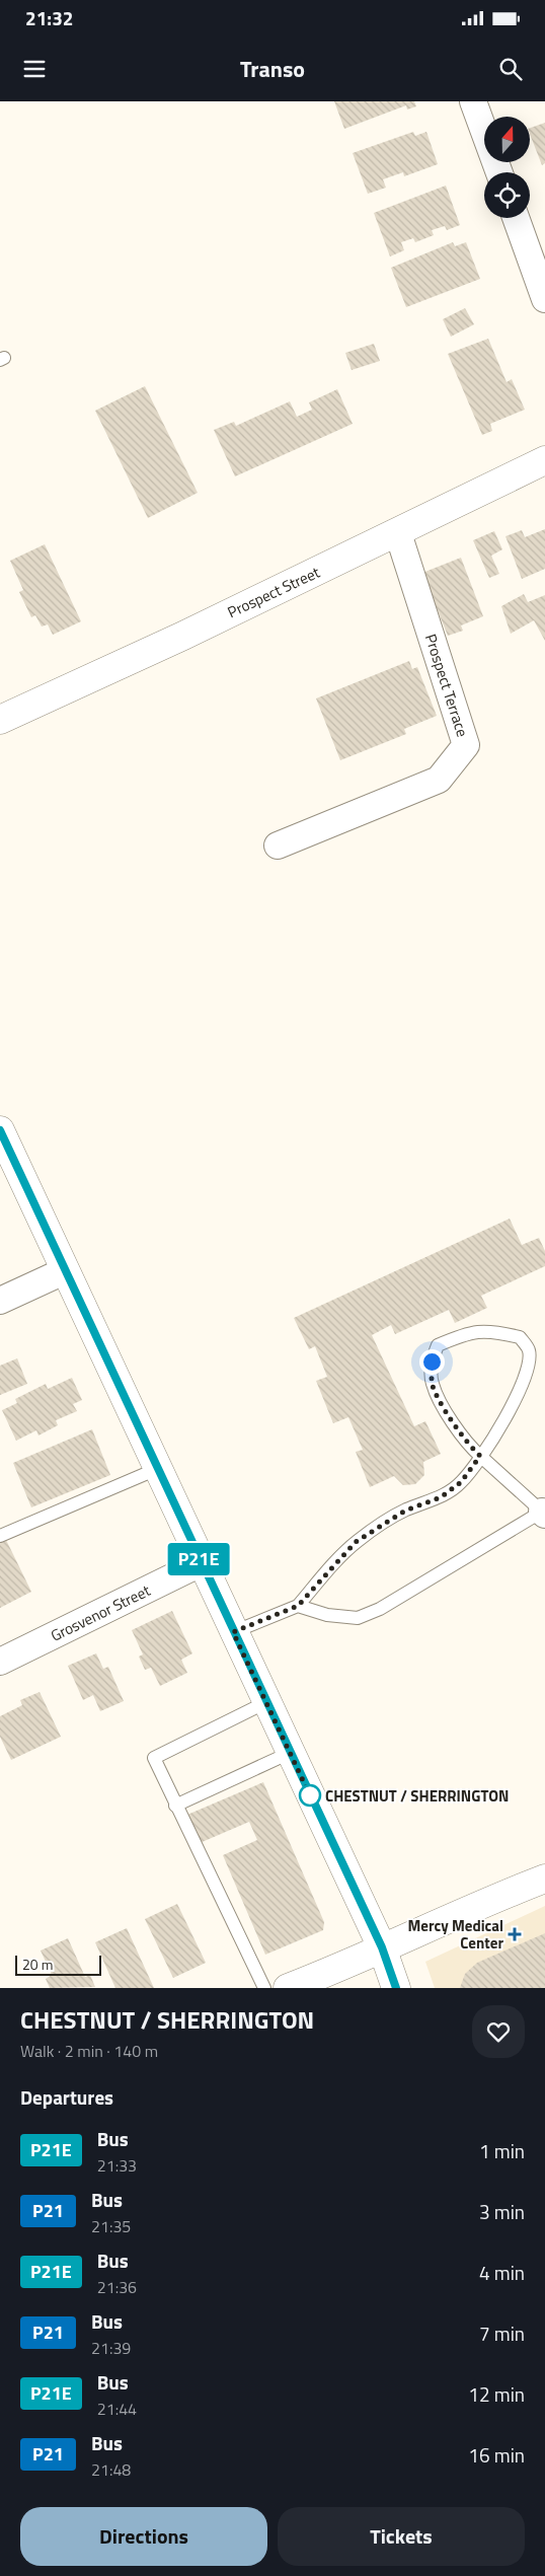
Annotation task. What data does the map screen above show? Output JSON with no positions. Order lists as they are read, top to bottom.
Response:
{
  "streets": {
    "main road": ["Prospect Street"],
    "street": ["Prospect Terrace", "Grosvenor Street"]
  },
  "crossings": [
    ["Prospect Street", "Prospect Terrace"]
  ],
  "places": {
    "other": ["CHESTNUT / SHERRINGTON"],
    "health": ["Mercy Medical Center"]
  },
  "lines": ["bus line P21E"],
  "scale_bar": "20 m",
  "north": "top",
  "page": {
    "status": "21:32",
    "header": "Transo",
    "on_map": "P21E",
    "scale": "20 m",
    "heading": [
      ["CHESTNUT / SHERRINGTON", "Walk · 2 min · 140 m"],
      "Departures"
    ],
    "list": [
      {
        "mark": "P21E",
        "name": "Bus",
        "note": "21:33",
        "value": "1 min"
      },
      {
        "mark": "P21",
        "name": "Bus",
        "note": "21:35",
        "value": "3 min"
      },
      {
        "mark": "P21E",
        "name": "Bus",
        "note": "21:36",
        "value": "4 min"
      },
      {
        "mark": "P21",
        "name": "Bus",
        "note": "21:39",
        "value": "7 min"
      },
      {
        "mark": "P21E",
        "name": "Bus",
        "note": "21:44",
        "value": "12 min"
      },
      {
        "mark": "P21",
        "name": "Bus",
        "note": "21:48",
        "value": "16 min"
      }
    ],
    "buttons": ["Directions", "Tickets"]
  }
}
